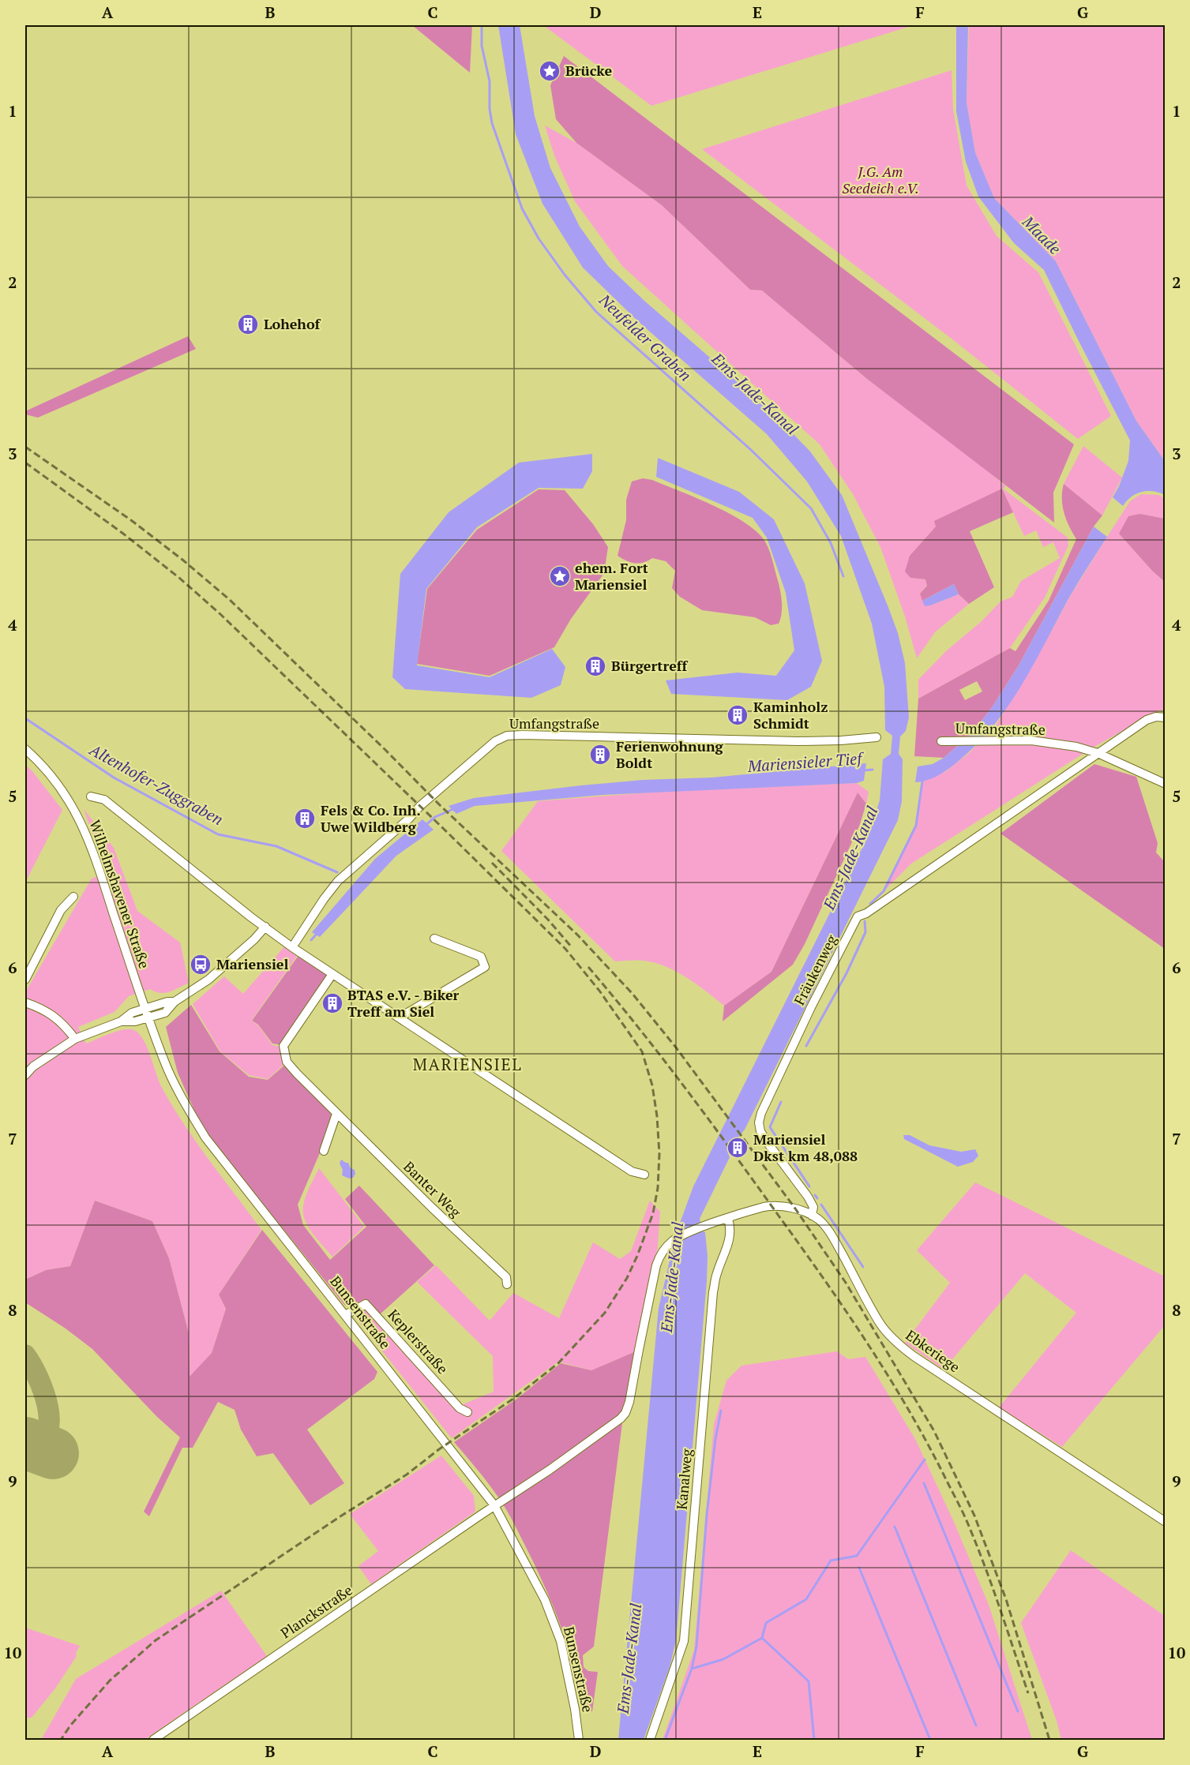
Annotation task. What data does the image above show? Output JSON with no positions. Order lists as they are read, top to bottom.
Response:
{
  "streets": {
    "street": [
      "Umfangstraße",
      "Wilhelmshavener Straße",
      "Fräukenweg",
      "Banter Weg",
      "Bunsenstraße",
      "Keplerstraße",
      "Ebkeriege",
      "Kanalweg",
      "Planckstraße"
    ]
  },
  "crossings": [
    ["Umfangstraße", "Wilhelmshavener Straße"],
    ["Umfangstraße", "Fräukenweg"],
    ["Wilhelmshavener Straße", "Banter Weg"],
    ["Wilhelmshavener Straße", "Bunsenstraße"],
    ["Fräukenweg", "Ebkeriege"],
    ["Bunsenstraße", "Keplerstraße"],
    ["Bunsenstraße", "Ebkeriege"],
    ["Bunsenstraße", "Planckstraße"],
    ["Ebkeriege", "Kanalweg"],
    ["Ebkeriege", "Planckstraße"]
  ],
  "districts": ["MARIENSIEL"],
  "water": [
    "Maade",
    "Neufelder Graben",
    "Ems-Jade-Kanal",
    "Mariensieler Tief",
    "Altenhofer-Zuggraben"
  ],
  "parks": ["J.G. Am Seedeich e.V."],
  "places": {
    "place": ["Brücke", "ehem. Fort Mariensiel"],
    "building": [
      "Lohehof",
      "Bürgertreff",
      "Kaminholz Schmidt",
      "Ferienwohnung Boldt",
      "Fels & Co. Inh. Uwe Wildberg",
      "BTAS e.V. - Biker Treff am Siel",
      "Mariensiel Dkst km 48,088"
    ],
    "bus stop": ["Mariensiel"]
  },
  "grid": {
    "columns": [
      "A",
      "B",
      "C",
      "D",
      "E",
      "F",
      "G"
    ],
    "rows": [
      "1",
      "2",
      "3",
      "4",
      "5",
      "6",
      "7",
      "8",
      "9",
      "10"
    ]
  }
}
